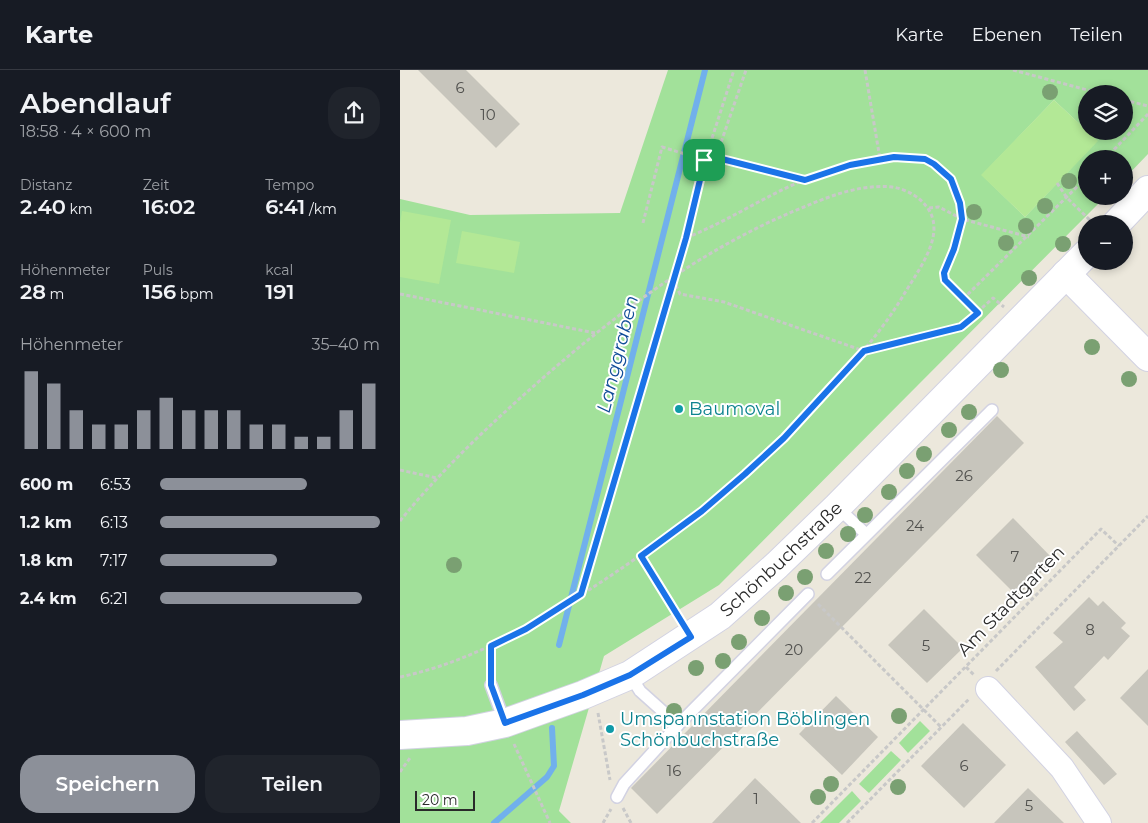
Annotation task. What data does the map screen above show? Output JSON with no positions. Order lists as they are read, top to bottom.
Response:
{
  "streets": {
    "street": ["Schönbuchstraße"],
    "path": ["Am Stadtgarten"]
  },
  "water": ["Langgraben"],
  "places": ["Baumoval", "Umspannstation Böblingen Schönbuchstraße"],
  "house_numbers": [
    "6",
    "10",
    "26",
    "24",
    "7",
    "22",
    "8",
    "5",
    "20",
    "6",
    "16",
    "1",
    "5"
  ],
  "scale_bar": "20 m",
  "page": {
    "header": "Karte",
    "nav": ["Karte", "Ebenen", "Teilen"],
    "heading": ["Abendlauf", "18:58 · 4 × 600 m"],
    "map_buttons": ["+", "−"],
    "stats": [
      ["Distanz", "2.40 km"],
      ["Zeit", "16:02"],
      ["Tempo", "6:41 /km"],
      ["Höhenmeter", "28 m"],
      ["Puls", "156 bpm"],
      ["kcal", "191"]
    ],
    "chart": ["Höhenmeter", "35–40 m"],
    "list": [
      {
        "name": "600 m",
        "note": "6:53"
      },
      {
        "name": "1.2 km",
        "note": "6:13"
      },
      {
        "name": "1.8 km",
        "note": "7:17"
      },
      {
        "name": "2.4 km",
        "note": "6:21"
      }
    ],
    "buttons": ["Speichern", "Teilen"],
    "scale": "20 m"
  }
}
